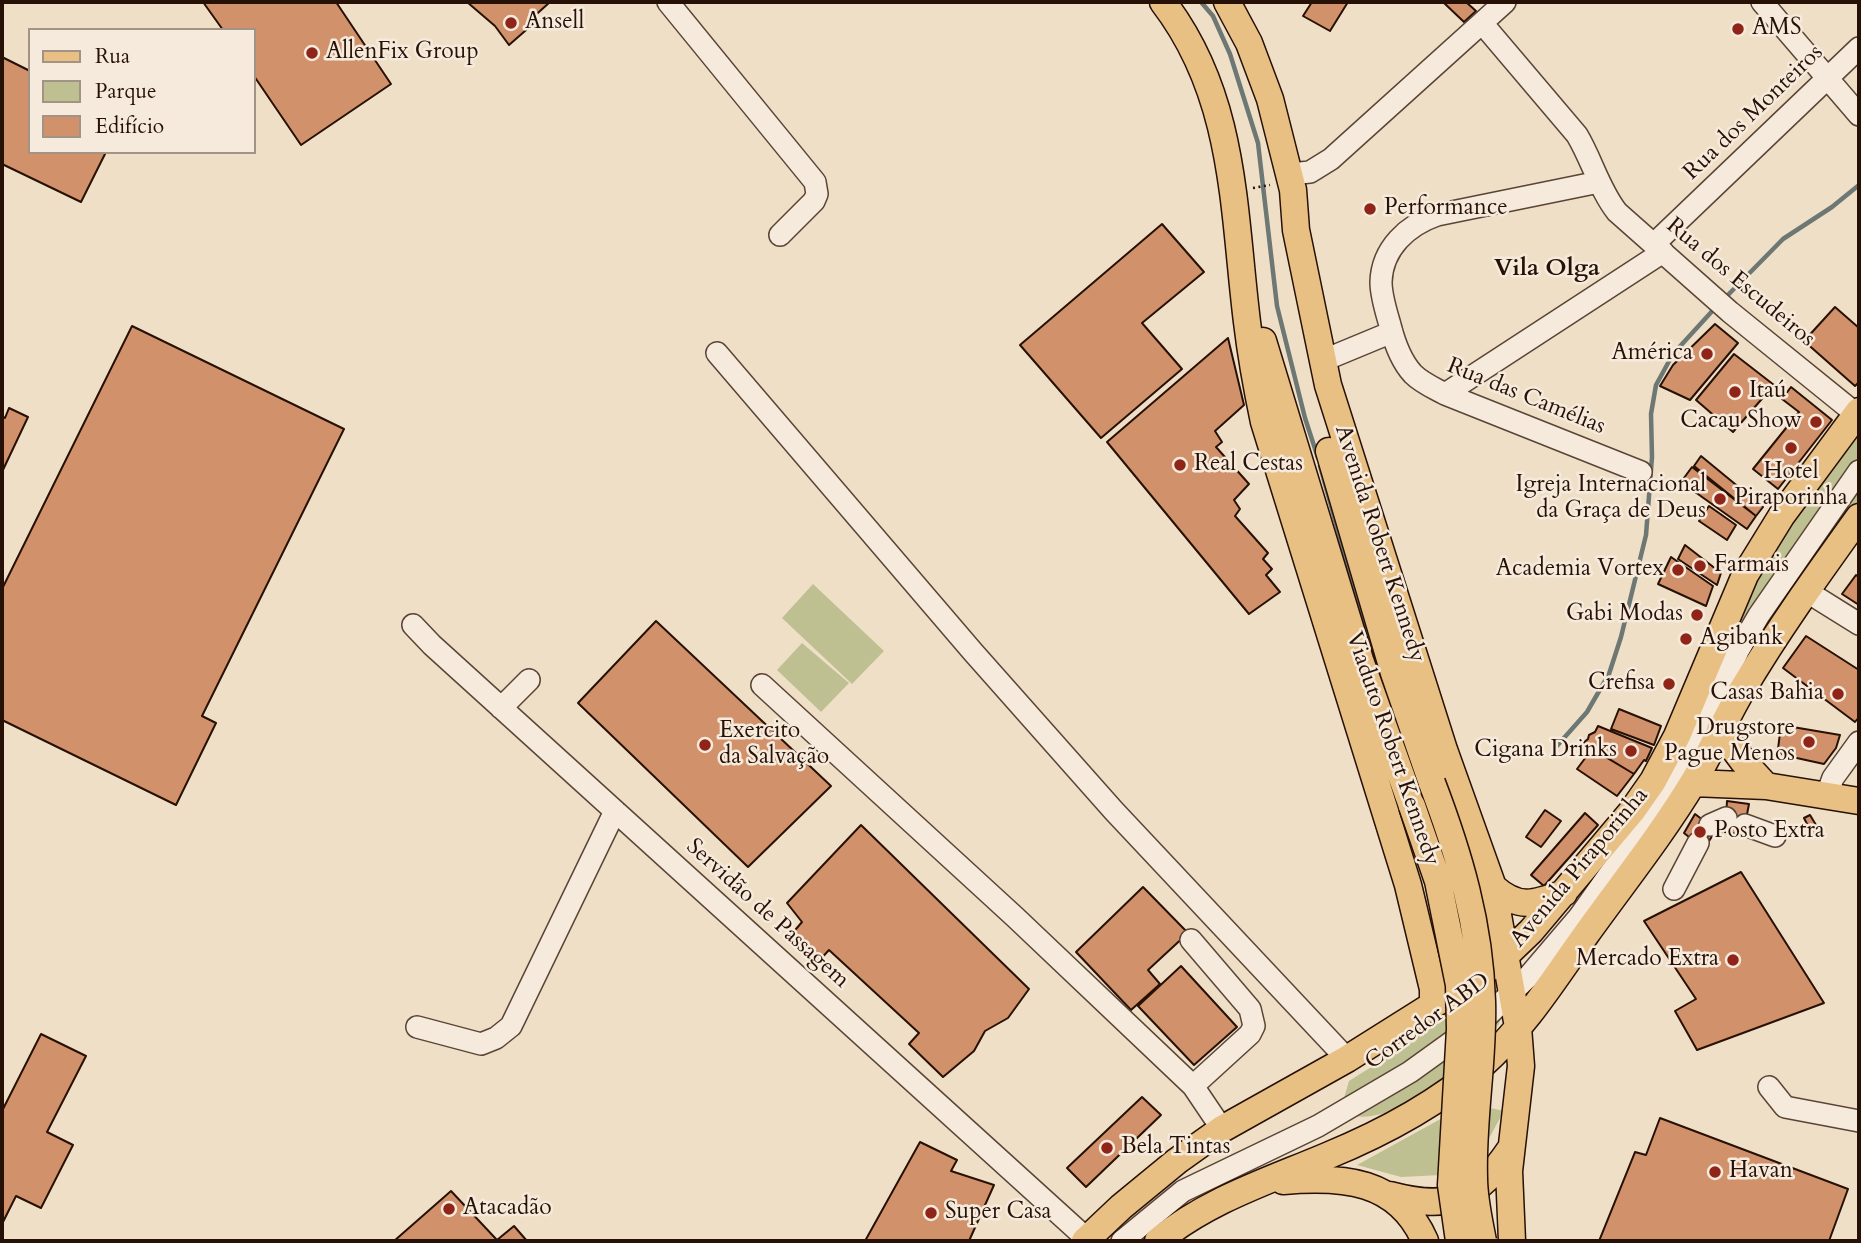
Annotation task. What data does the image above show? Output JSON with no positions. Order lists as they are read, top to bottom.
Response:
{
  "streets": {
    "main road": ["Avenida Robert Kennedy", "Viaduto Robert Kennedy", "Avenida Piraporinha"],
    "street": [
      "Rua dos Monteiros",
      "Rua dos Escudeiros",
      "Rua das Camélias",
      "Servidão de Passagem",
      "Corredor ABD"
    ]
  },
  "crossings": [
    ["Rua dos Monteiros", "Rua dos Escudeiros"],
    ["Rua dos Monteiros", "Rua das Camélias"],
    ["Rua dos Escudeiros", "Rua das Camélias"],
    ["Rua dos Escudeiros", "Avenida Piraporinha"],
    ["Avenida Robert Kennedy", "Viaduto Robert Kennedy"],
    ["Avenida Robert Kennedy", "Avenida Piraporinha"],
    ["Avenida Robert Kennedy", "Corredor ABD"],
    ["Avenida Piraporinha", "Servidão de Passagem"]
  ],
  "districts": ["Vila Olga"],
  "places": [
    "Ansell",
    "AMS",
    "AllenFix Group",
    "Performance",
    "América",
    "Itaú",
    "Cacau Show",
    "Hotel Piraporinha",
    "Real Cestas",
    "Igreja Internacional da Graça de Deus",
    "Farmais",
    "Academia Vortex",
    "Gabi Modas",
    "Agibank",
    "Crefisa",
    "Casas Bahia",
    "Drugstore Pague Menos",
    "Exercito da Salvação",
    "Cigana Drinks",
    "Posto Extra",
    "Mercado Extra",
    "Bela Tintas",
    "Havan",
    "Atacadão",
    "Super Casa"
  ],
  "legend": ["Rua", "Parque", "Edifício"]
}
